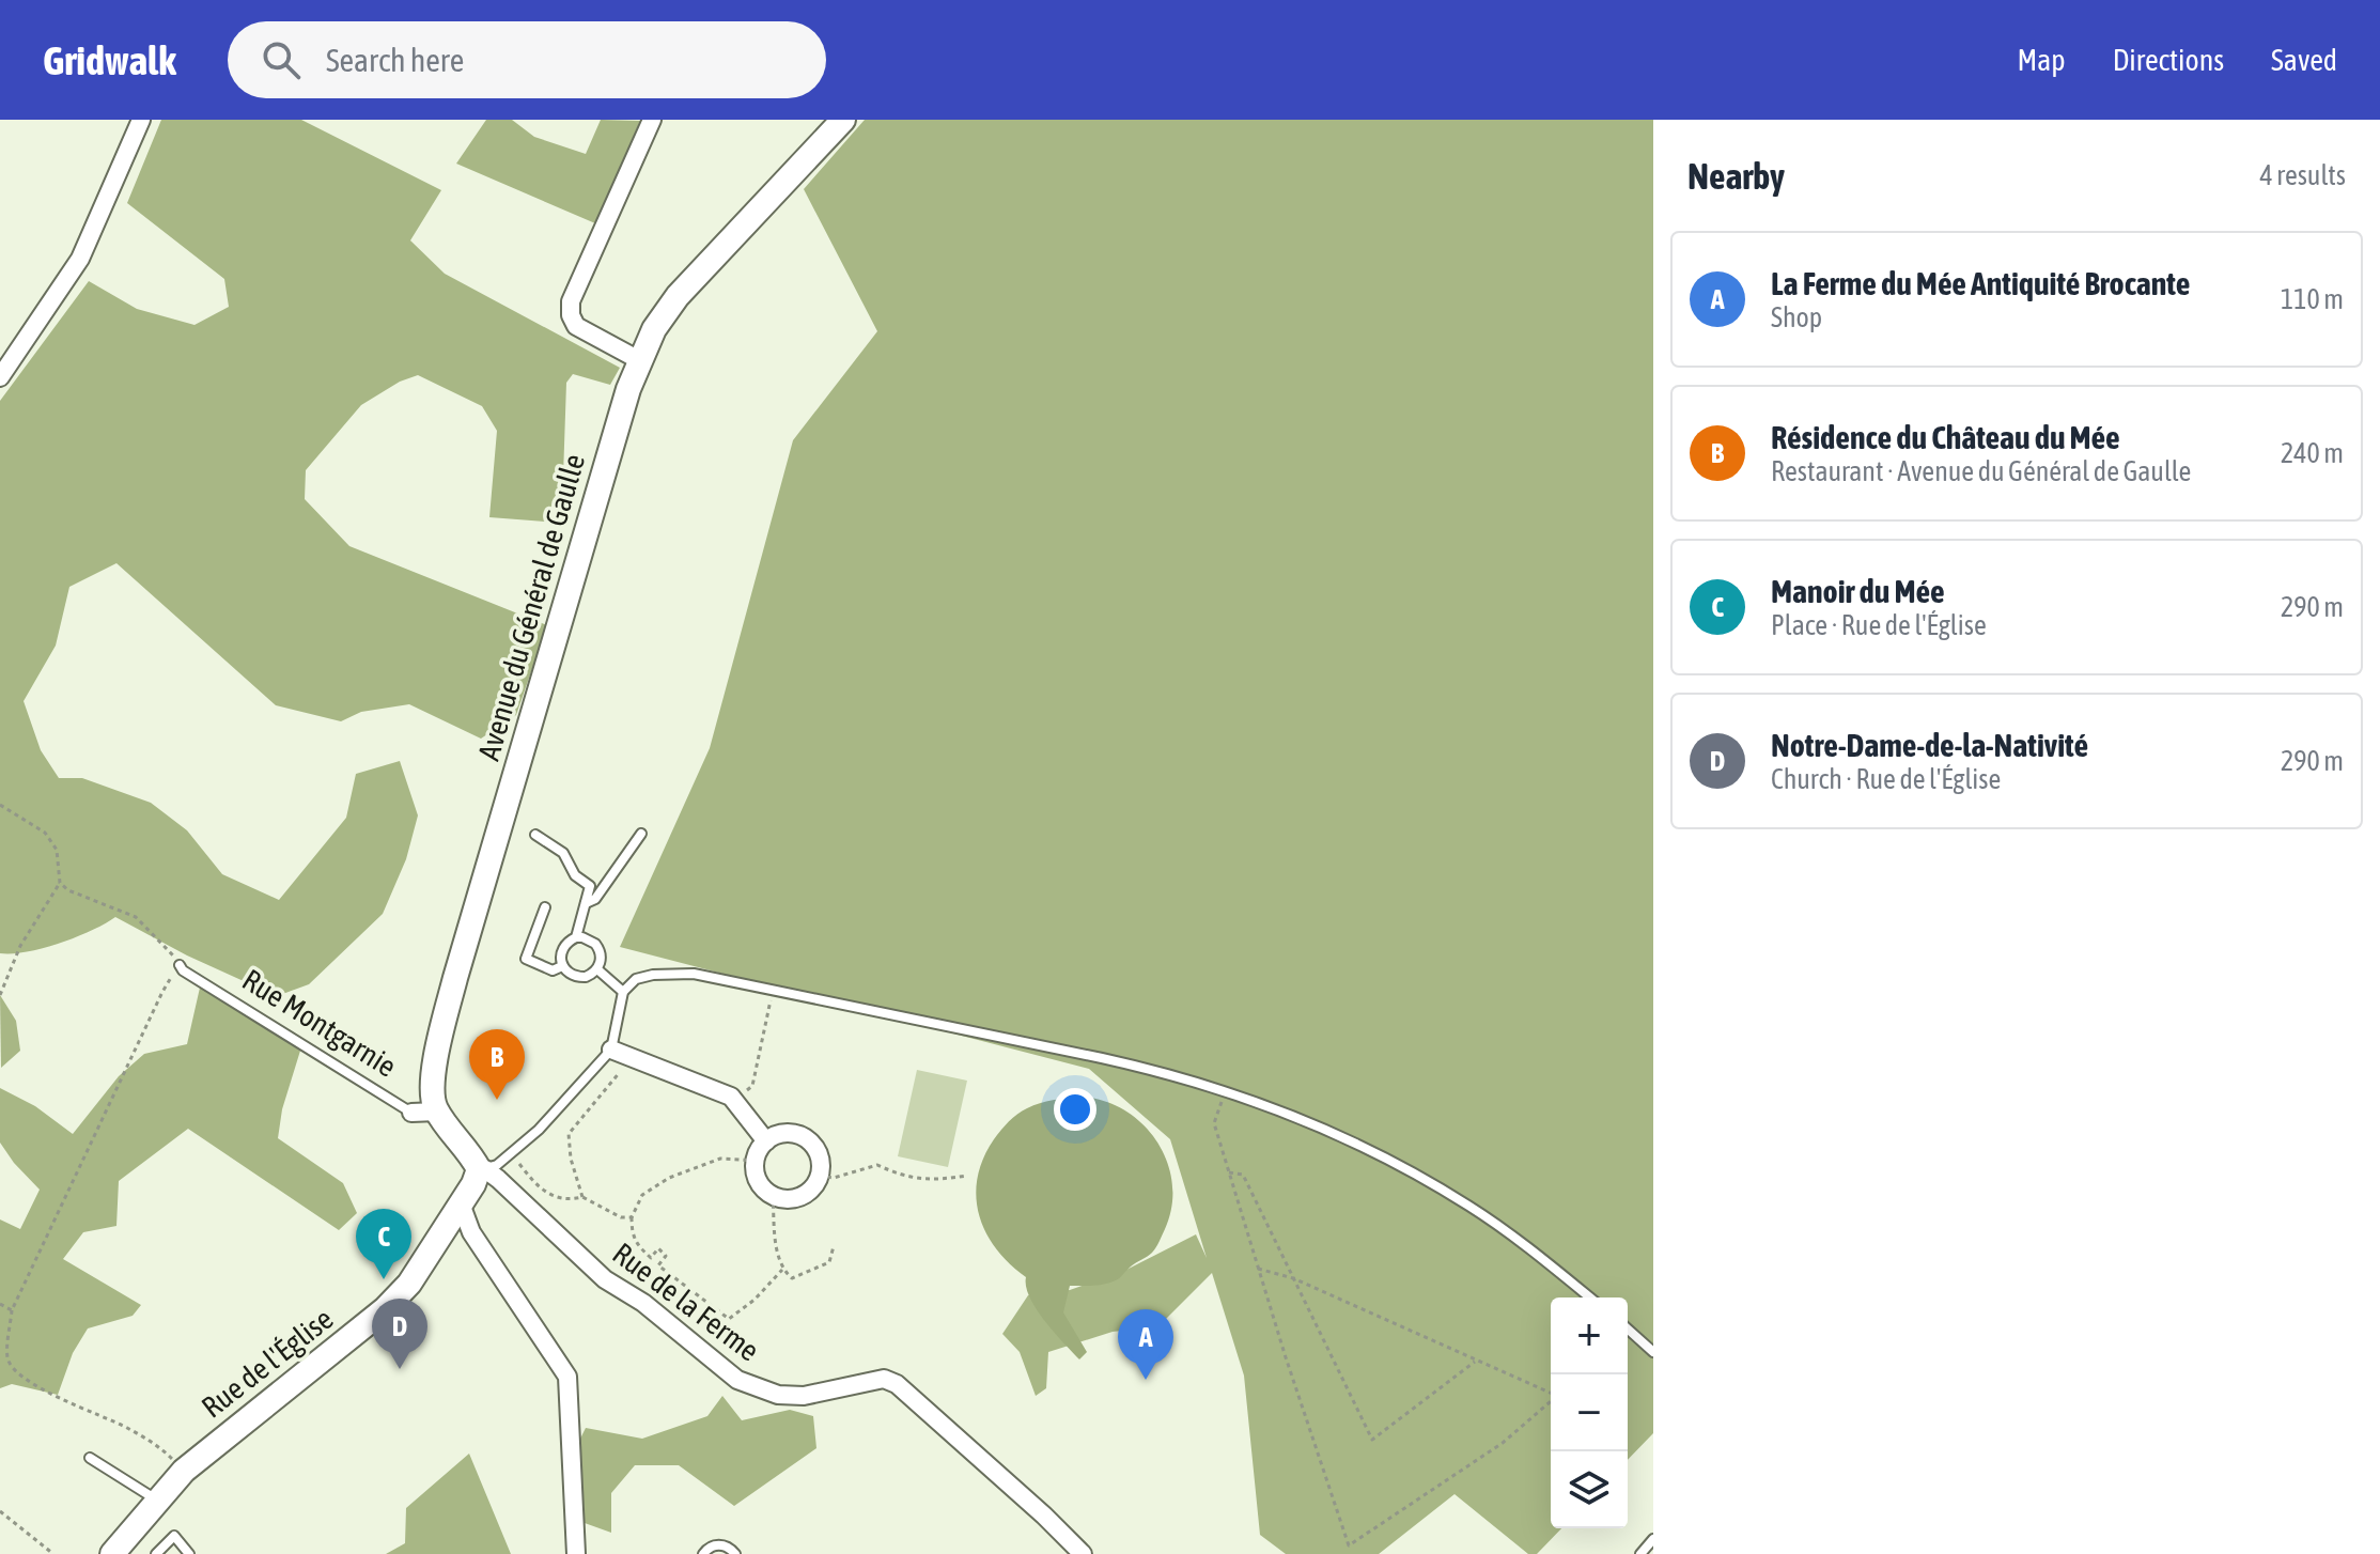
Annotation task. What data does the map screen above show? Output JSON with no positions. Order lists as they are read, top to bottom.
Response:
{
  "streets": {
    "street": [
      "Avenue du Général de Gaulle",
      "Rue Montgarnie",
      "Rue de la Ferme",
      "Rue de l'Église"
    ]
  },
  "crossings": [
    ["Avenue du Général de Gaulle", "Rue Montgarnie"],
    ["Rue de la Ferme", "Rue de l'Église"]
  ],
  "page": {
    "header": "Gridwalk",
    "search": "Search here",
    "nav": ["Map", "Directions", "Saved"],
    "heading": ["Nearby", "4 results"],
    "list": [
      {
        "mark": "A",
        "name": "La Ferme du Mée Antiquité Brocante",
        "note": "Shop",
        "value": "110 m"
      },
      {
        "mark": "B",
        "name": "Résidence du Château du Mée",
        "note": "Restaurant · Avenue du Général de Gaulle",
        "value": "240 m"
      },
      {
        "mark": "C",
        "name": "Manoir du Mée",
        "note": "Place · Rue de l'Église",
        "value": "290 m"
      },
      {
        "mark": "D",
        "name": "Notre-Dame-de-la-Nativité",
        "note": "Church · Rue de l'Église",
        "value": "290 m"
      }
    ],
    "pins": [
      "B",
      "C",
      "D",
      "A"
    ],
    "map_buttons": ["+", "−"]
  }
}
